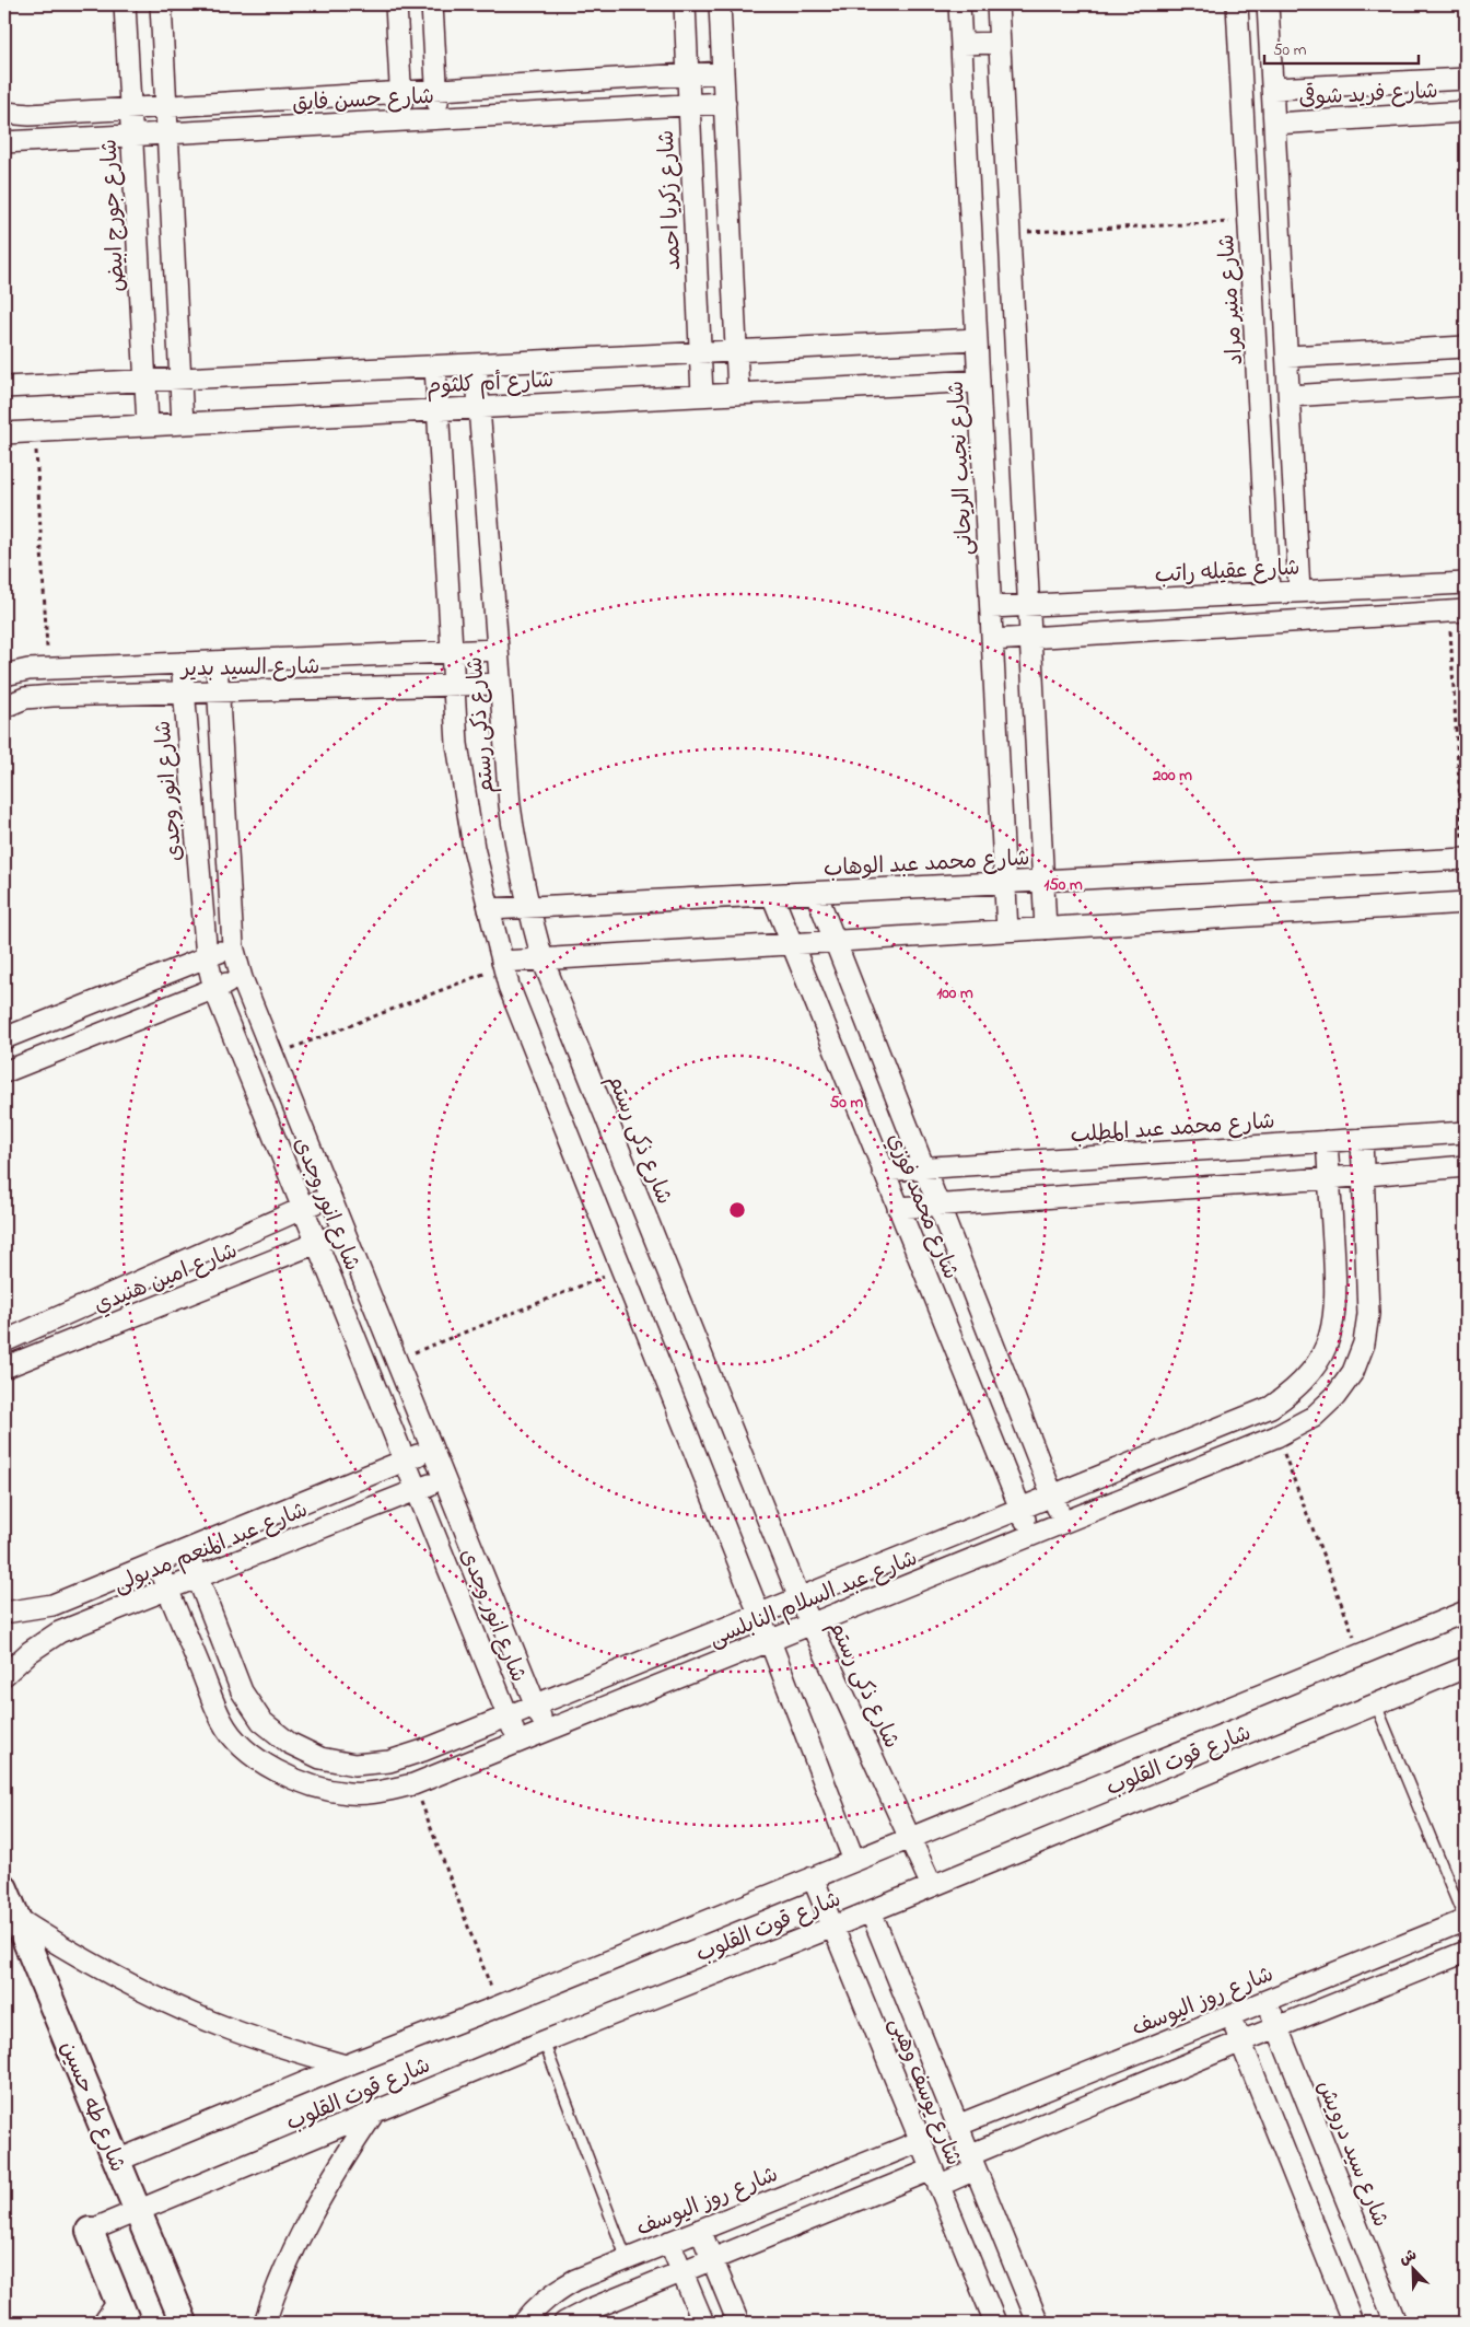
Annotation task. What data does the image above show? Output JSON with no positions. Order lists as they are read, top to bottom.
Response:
{
  "streets": {
    "street": [
      "شارع فريد شوقى",
      "شارع حسن فايق",
      "شارع زكريا احمد",
      "شارع جورج ابيض",
      "شارع منير مراد",
      "شارع أم كلثوم",
      "شارع نجيب الريحانى",
      "شارع عقيله راتب",
      "شارع السيد بدير",
      "شارع ذكى رستم",
      "شارع انور وجدى",
      "شارع محمد عبد الوهاب",
      "شارع محمد عبد المطلب",
      "شارع محمد فوزي",
      "شارع امين هنيدي",
      "شارع عبد المنعم مدبولى",
      "شارع عبد السلام النابلسى",
      "شارع قوت القلوب",
      "شارع روز اليوسف",
      "شارع يوسف وهبى",
      "شارع طه حسين",
      "شارع سيد درويش"
    ]
  },
  "crossings": [
    ["شارع حسن فايق", "شارع زكريا احمد"],
    ["شارع حسن فايق", "شارع جورج ابيض"],
    ["شارع زكريا احمد", "شارع أم كلثوم"],
    ["شارع جورج ابيض", "شارع أم كلثوم"],
    ["شارع منير مراد", "شارع عقيله راتب"],
    ["شارع أم كلثوم", "شارع نجيب الريحانى"],
    ["شارع أم كلثوم", "شارع ذكى رستم"],
    ["شارع نجيب الريحانى", "شارع عقيله راتب"],
    ["شارع نجيب الريحانى", "شارع محمد عبد الوهاب"],
    ["شارع السيد بدير", "شارع ذكى رستم"],
    ["شارع السيد بدير", "شارع انور وجدى"],
    ["شارع ذكى رستم", "شارع محمد عبد الوهاب"],
    ["شارع ذكى رستم", "شارع عبد السلام النابلسى"],
    ["شارع ذكى رستم", "شارع قوت القلوب"],
    ["شارع انور وجدى", "شارع امين هنيدي"],
    ["شارع انور وجدى", "شارع عبد المنعم مدبولى"],
    ["شارع انور وجدى", "شارع عبد السلام النابلسى"],
    ["شارع محمد عبد الوهاب", "شارع محمد فوزي"],
    ["شارع محمد عبد المطلب", "شارع محمد فوزي"],
    ["شارع محمد عبد المطلب", "شارع عبد السلام النابلسى"],
    ["شارع محمد فوزي", "شارع عبد السلام النابلسى"],
    ["شارع عبد المنعم مدبولى", "شارع عبد السلام النابلسى"],
    ["شارع قوت القلوب", "شارع يوسف وهبى"],
    ["شارع قوت القلوب", "شارع طه حسين"],
    ["شارع روز اليوسف", "شارع يوسف وهبى"],
    ["شارع روز اليوسف", "شارع سيد درويش"]
  ],
  "scale_bar": "50 m",
  "north": "top left",
  "rings": [
    "200 m",
    "150 m",
    "100 m",
    "50 m"
  ]
}
